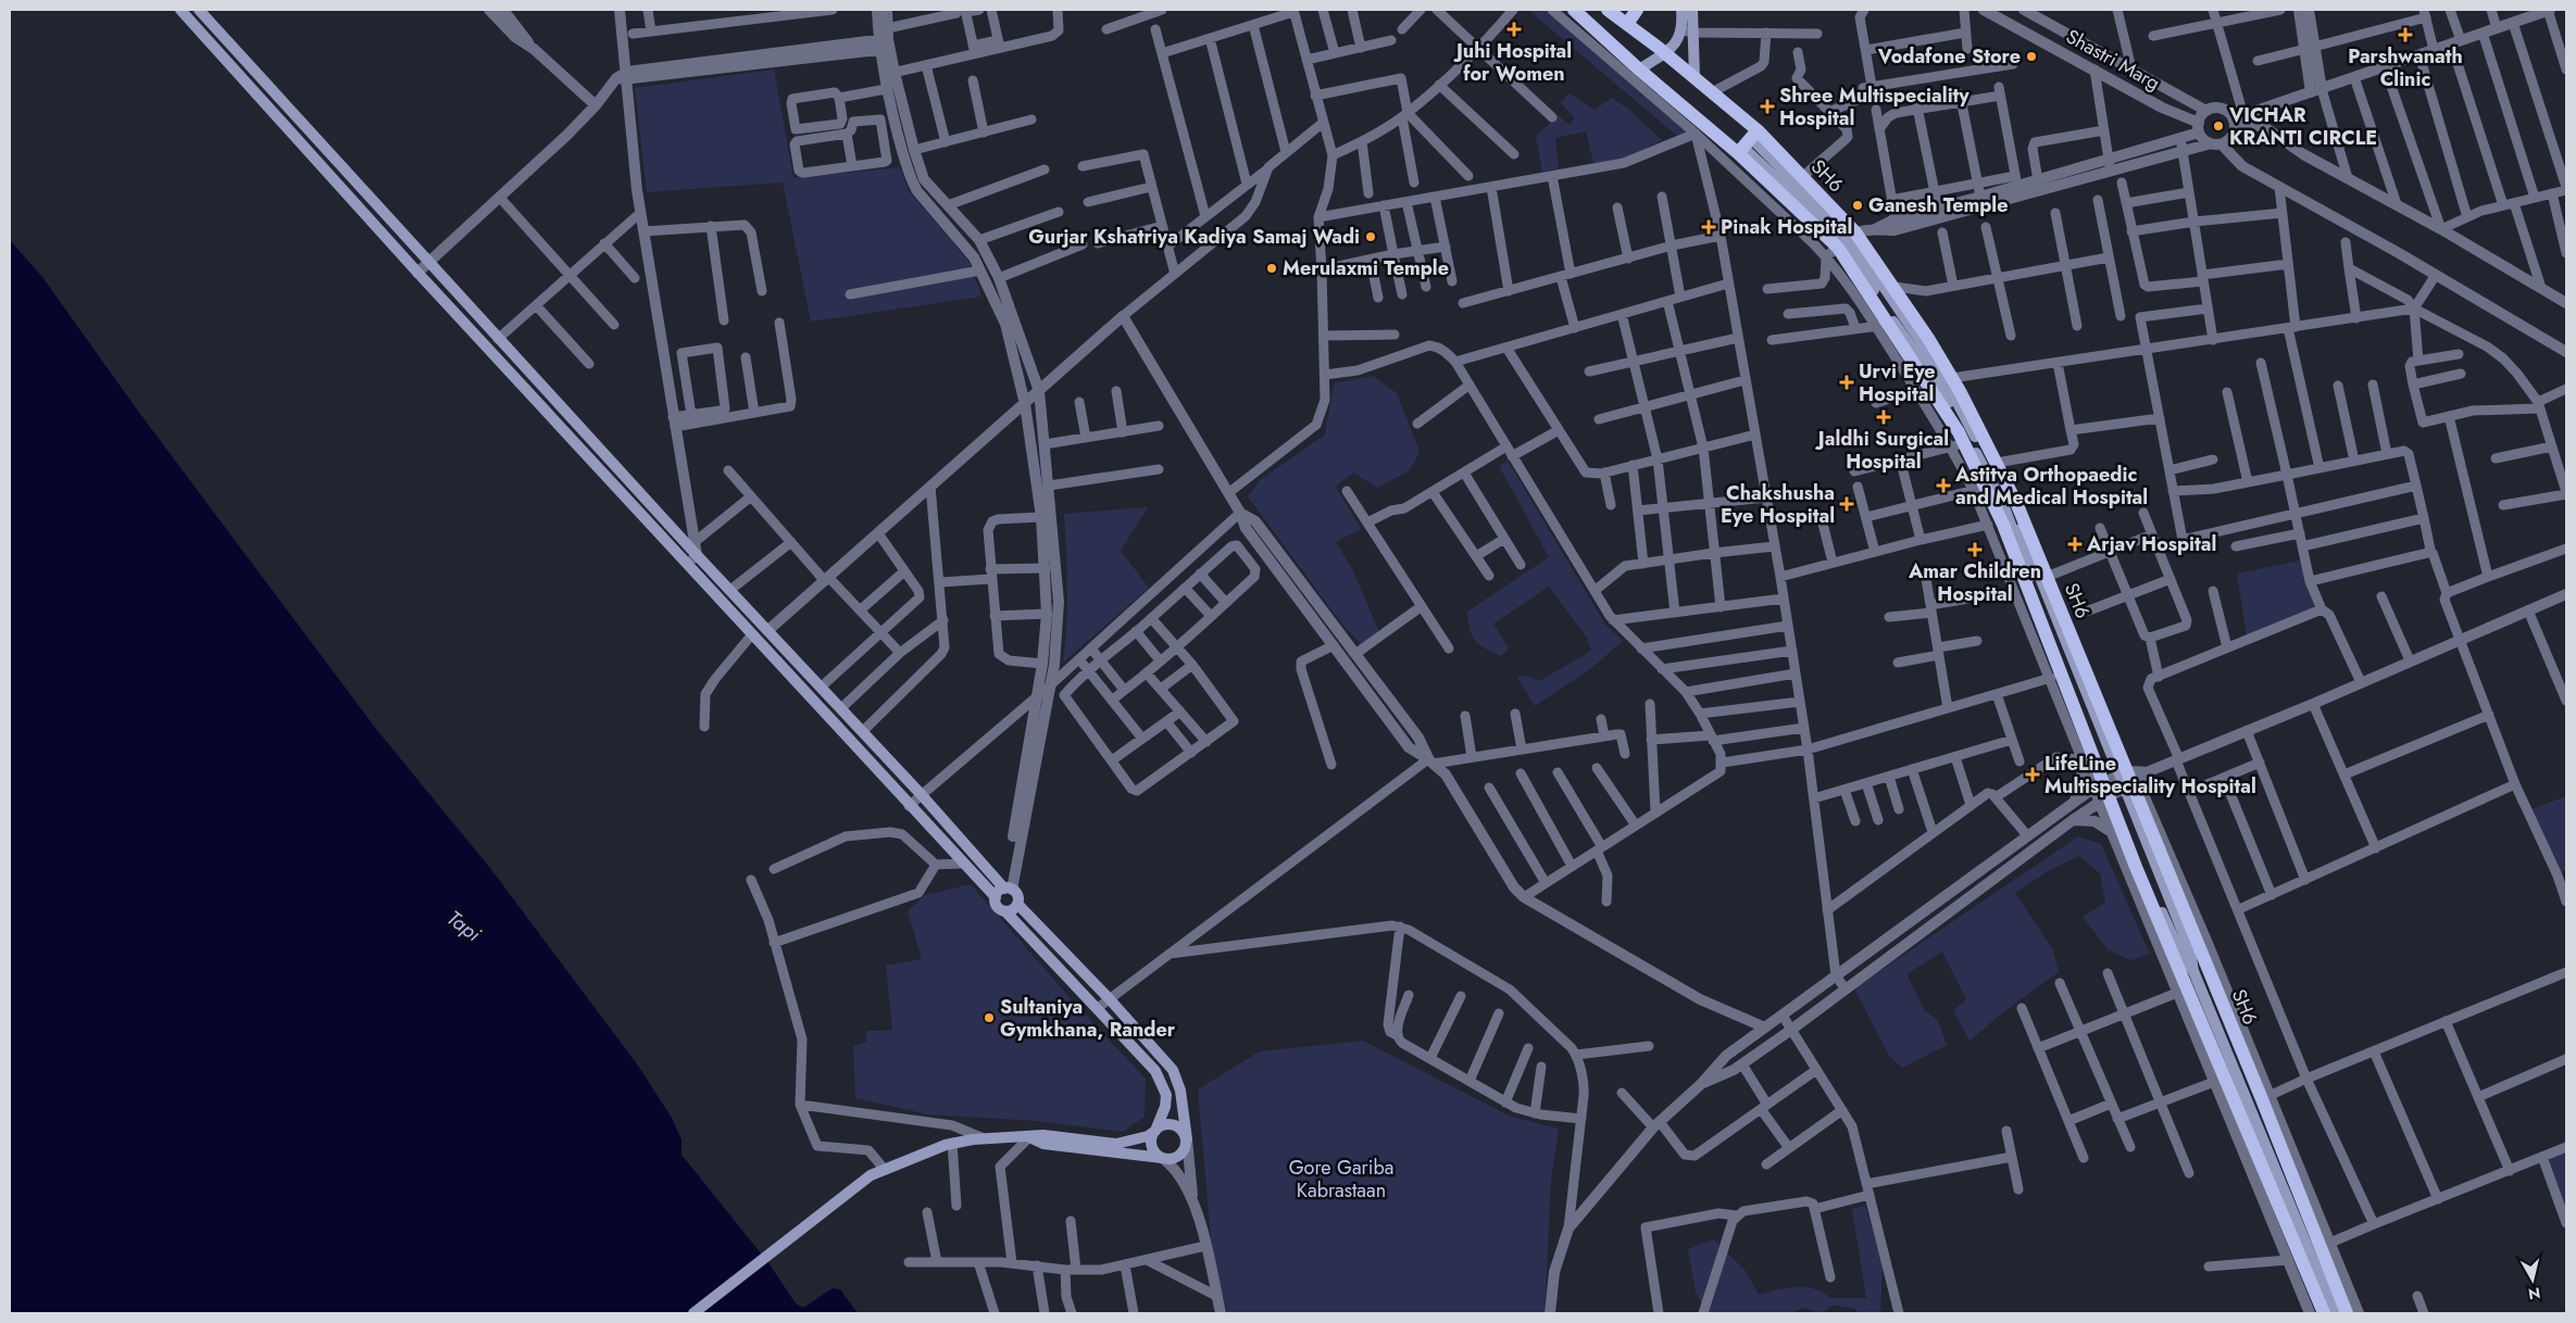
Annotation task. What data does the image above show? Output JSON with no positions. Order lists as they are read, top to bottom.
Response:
{
  "streets": {
    "main road": ["SH6"],
    "street": ["Shastri Marg"]
  },
  "water": ["Tapi"],
  "parks": ["Gore Gariba Kabrastaan"],
  "places": {
    "health": [
      "Juhi Hospital for Women",
      "Parshwanath Clinic",
      "Shree Multispeciality Hospital",
      "Pinak Hospital",
      "Urvi Eye Hospital",
      "Jaldhi Surgical Hospital",
      "Astitva Orthopaedic and Medical Hospital",
      "Chakshusha Eye Hospital",
      "Arjav Hospital",
      "Amar Children Hospital",
      "LifeLine Multispeciality Hospital"
    ],
    "other": [
      "Vodafone Store",
      "VICHAR KRANTI CIRCLE",
      "Ganesh Temple",
      "Gurjar Kshatriya Kadiya Samaj Wadi",
      "Merulaxmi Temple",
      "Sultaniya Gymkhana, Rander"
    ]
  },
  "north": "bottom"
}
